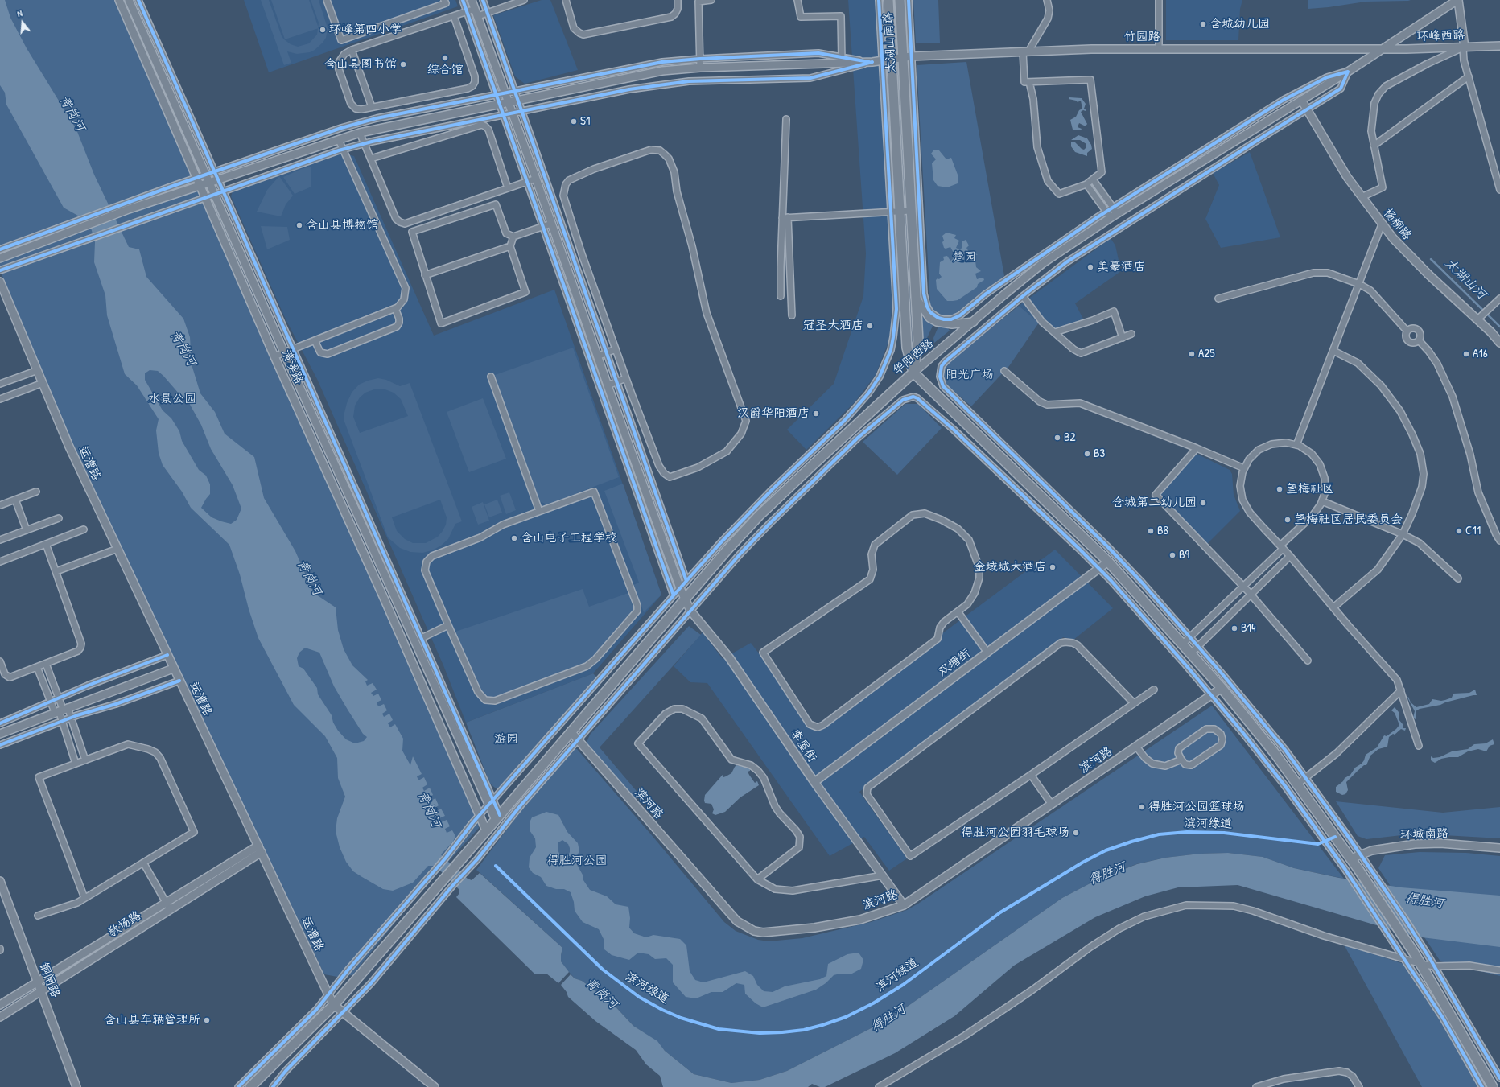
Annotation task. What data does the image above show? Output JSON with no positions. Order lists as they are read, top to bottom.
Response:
{
  "streets": {
    "main road": [
      "环峰西路",
      "竹园路",
      "太湖山南路",
      "杨柳路",
      "华阳西路",
      "清溪路",
      "运漕路",
      "双塘街",
      "李屋街",
      "滨河路",
      "环城南路",
      "教场路",
      "铜闸路"
    ],
    "cycle path": ["滨河绿道"]
  },
  "crossings": [
    ["环峰西路", "竹园路"],
    ["环峰西路", "华阳西路"],
    ["竹园路", "太湖山南路"],
    ["竹园路", "华阳西路"],
    ["竹园路", "清溪路"],
    ["竹园路", "李屋街"],
    ["太湖山南路", "华阳西路"],
    ["杨柳路", "华阳西路"],
    ["华阳西路", "清溪路"],
    ["华阳西路", "运漕路"],
    ["华阳西路", "李屋街"],
    ["华阳西路", "滨河路"],
    ["运漕路", "教场路"],
    ["双塘街", "李屋街"],
    ["李屋街", "滨河路"],
    ["教场路", "铜闸路"]
  ],
  "water": ["青岗河", "太湖山河", "得胜河"],
  "parks": [
    "楚园",
    "阳光广场",
    "水景公园",
    "游园",
    "得胜河公园"
  ],
  "places": [
    "含城幼儿园",
    "环峰第四小学",
    "综合馆",
    "含山县图书馆",
    "S1",
    "含山县博物馆",
    "美豪酒店",
    "冠圣大酒店",
    "A25",
    "A16",
    "汉爵华阳酒店",
    "B2",
    "B3",
    "望梅社区",
    "含城第二幼儿园",
    "望梅社区居民委员会",
    "B8",
    "C11",
    "含山电子工程学校",
    "B9",
    "金域城大酒店",
    "B14",
    "得胜河公园篮球场",
    "得胜河公园羽毛球场",
    "含山县车辆管理所"
  ],
  "north": "top"
}
